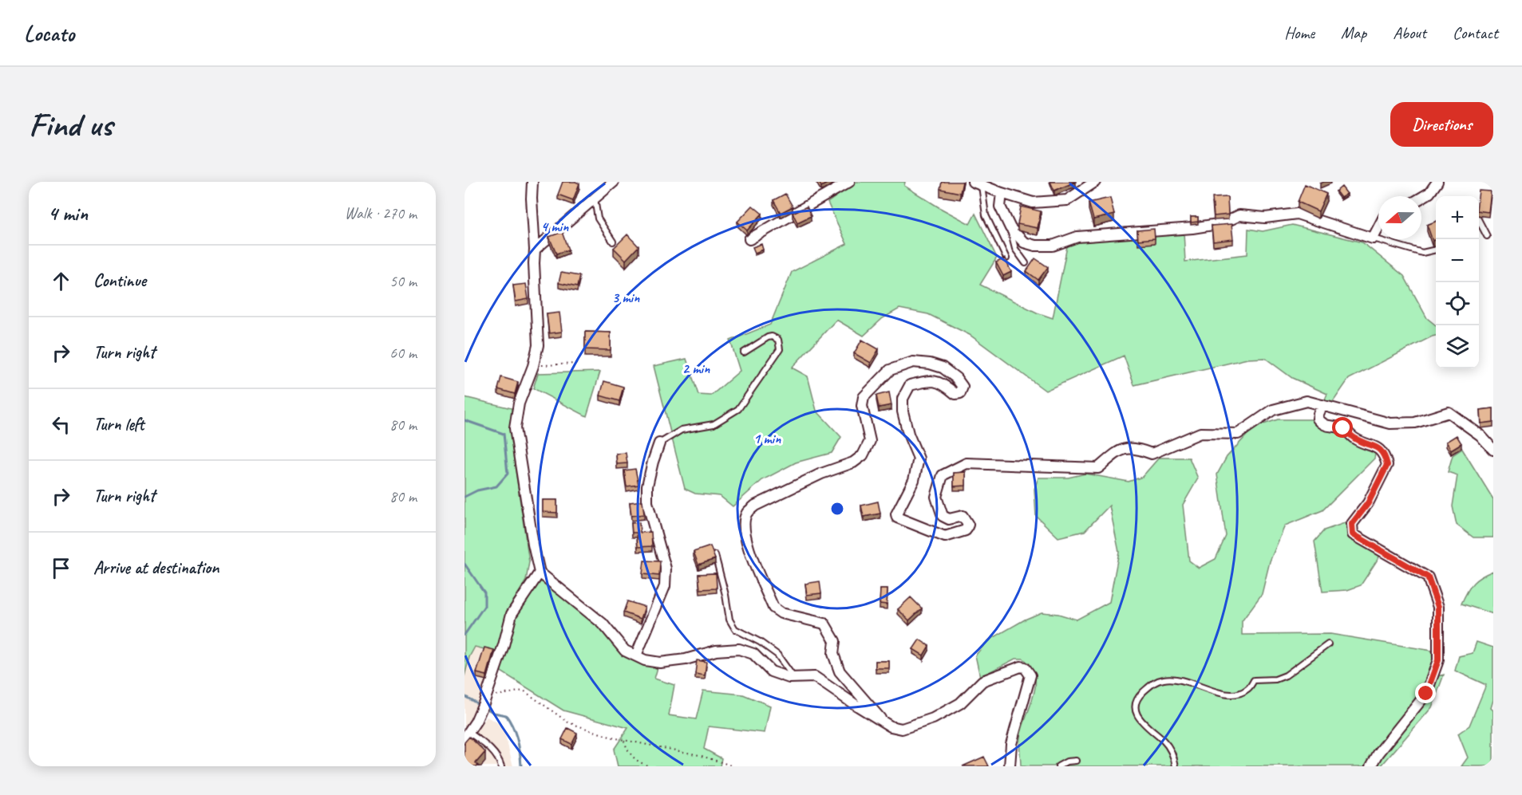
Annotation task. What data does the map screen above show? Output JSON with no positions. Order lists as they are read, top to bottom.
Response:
{
  "north": "left",
  "page": {
    "header": "Locato",
    "nav": [
      "Home",
      "Map",
      "About",
      "Contact"
    ],
    "buttons": "Directions",
    "title": "Find us",
    "heading": ["4 min", "Walk · 270 m"],
    "map_buttons": ["+", "−"],
    "list": [
      ["Continue", "50 m"],
      ["Turn right", "60 m"],
      ["Turn left", "80 m"],
      ["Turn right", "80 m"],
      "Arrive at destination"
    ]
  },
  "rings": [
    "4 min",
    "3 min",
    "2 min",
    "1 min"
  ]
}
